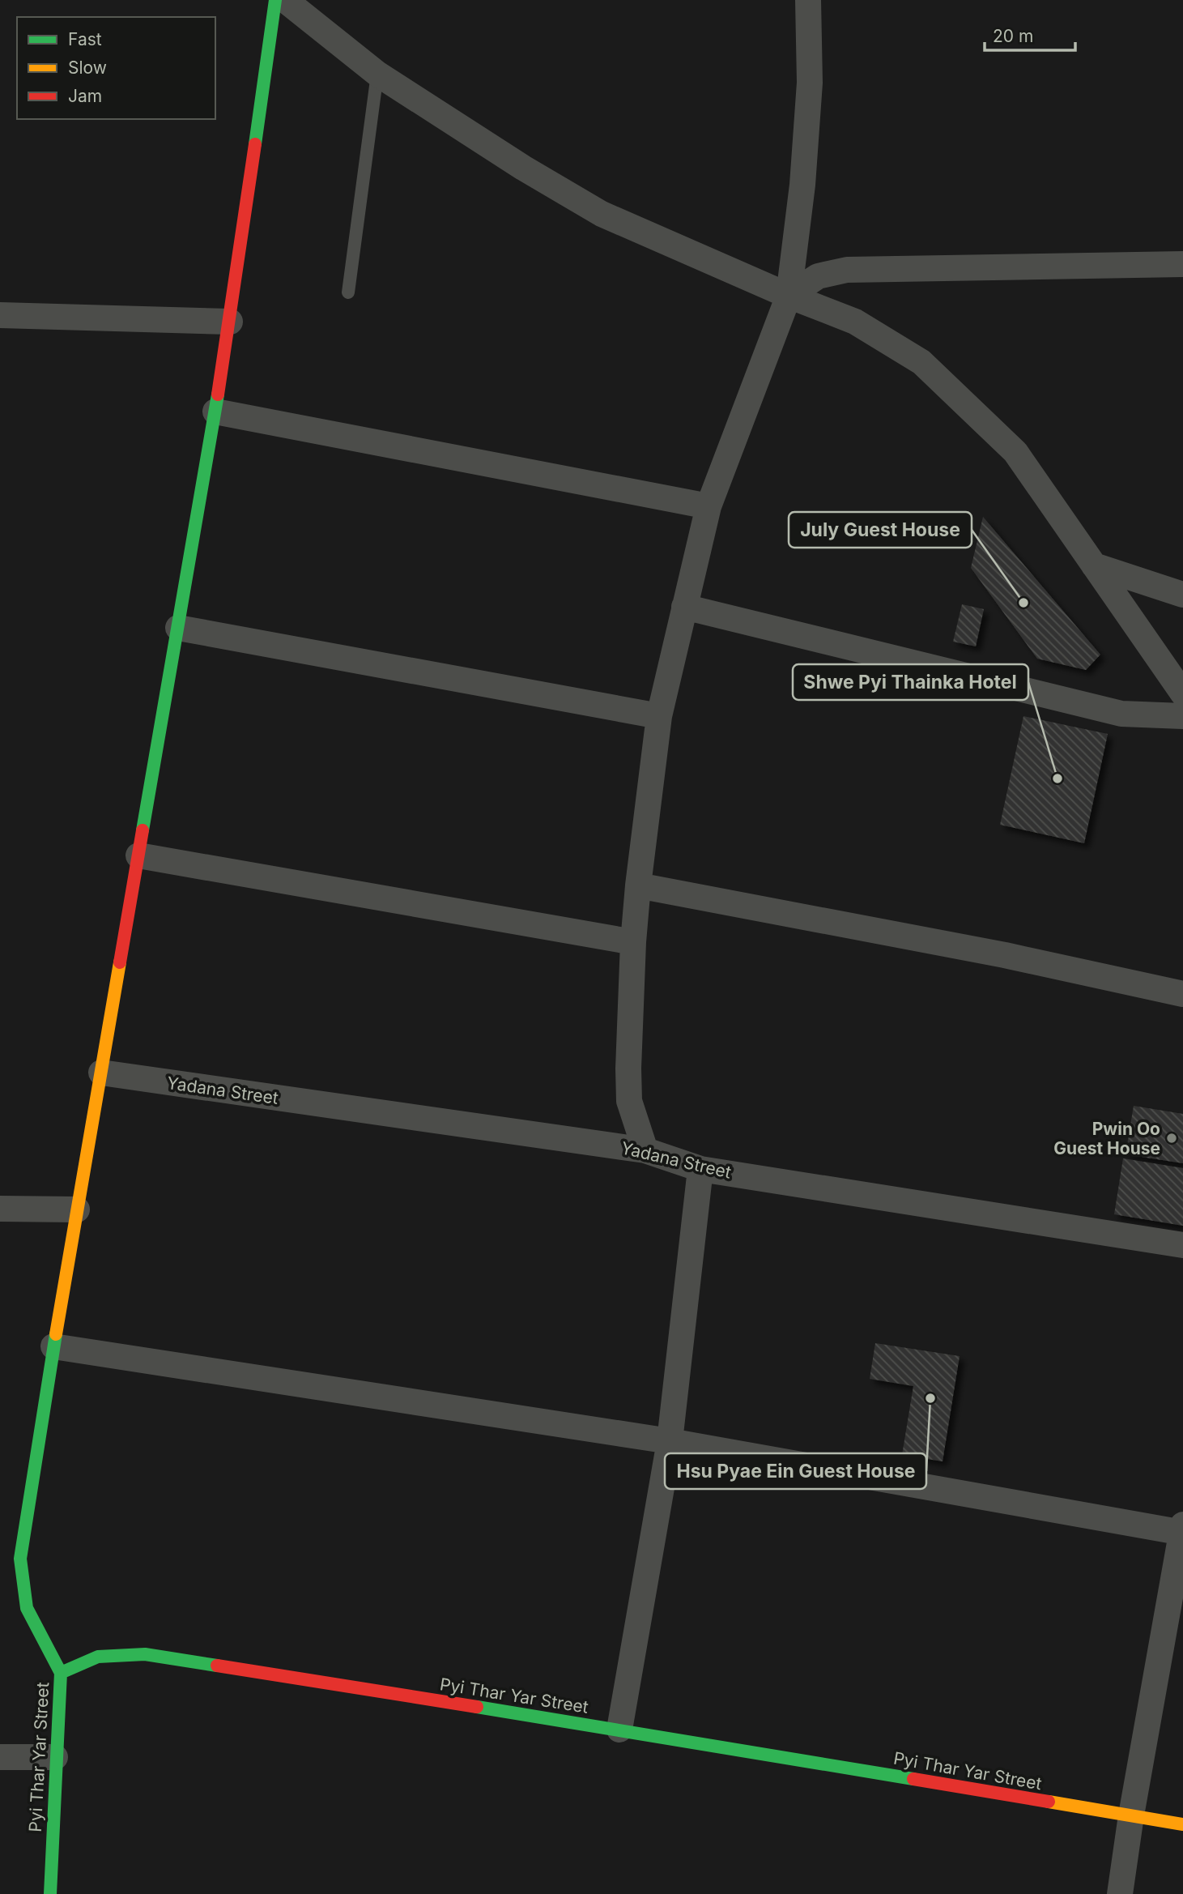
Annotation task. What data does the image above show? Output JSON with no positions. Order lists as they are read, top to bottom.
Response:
{
  "streets": {
    "street": ["Yadana Street", "Pyi Thar Yar Street"]
  },
  "places": [
    "July Guest House",
    "Shwe Pyi Thainka Hotel",
    "Pwin Oo Guest House",
    "Hsu Pyae Ein Guest House"
  ],
  "legend": ["Fast", "Slow", "Jam"],
  "scale_bar": "20 m"
}
